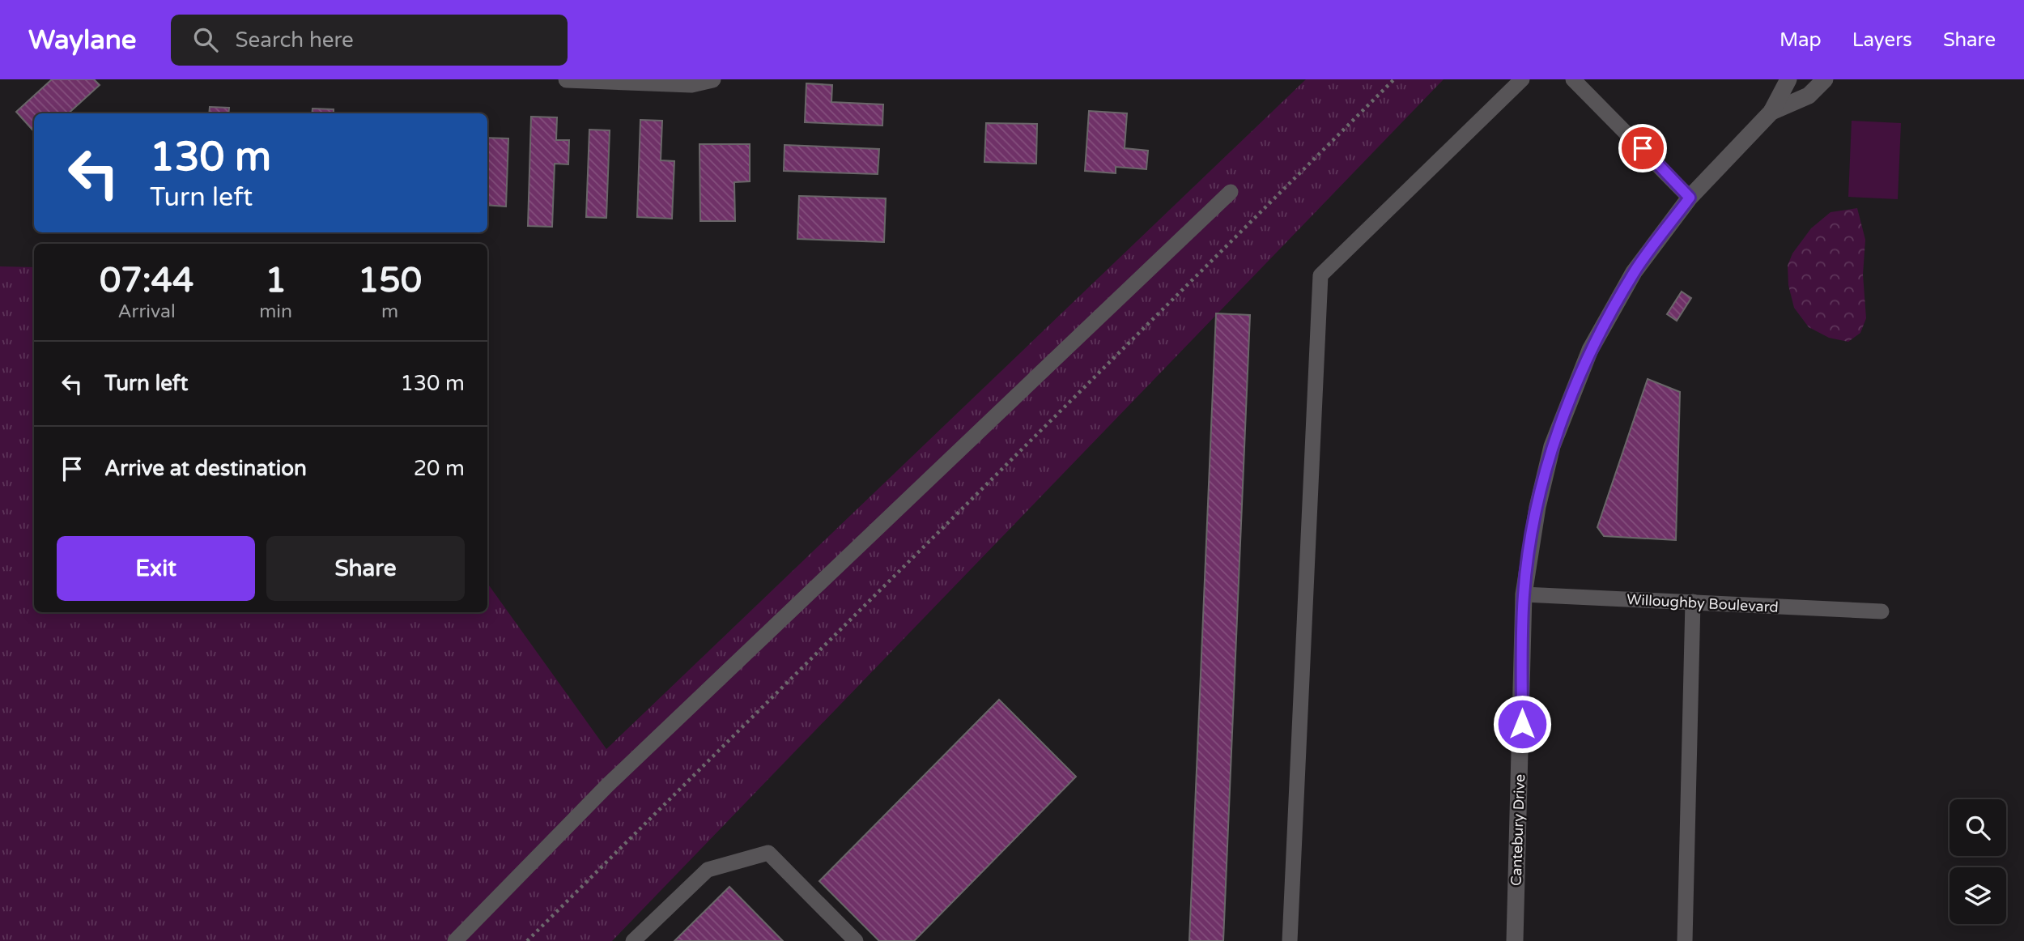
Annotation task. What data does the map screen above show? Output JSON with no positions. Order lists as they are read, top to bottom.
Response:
{
  "streets": {
    "street": ["Cantebury Drive"],
    "lane": ["Willoughby Boulevard"]
  },
  "crossings": [
    ["Willoughby Boulevard", "Cantebury Drive"]
  ],
  "page": {
    "header": "Waylane",
    "search": "Search here",
    "nav": ["Map", "Layers", "Share"],
    "turn": ["130 m", "Turn left"],
    "eta": [
      "07:44",
      "Arrival",
      "1",
      "min",
      "150",
      "m"
    ],
    "list": [
      {
        "name": "Turn left",
        "value": "130 m"
      },
      {
        "name": "Arrive at destination",
        "value": "20 m"
      }
    ],
    "buttons": ["Exit", "Share"]
  }
}
